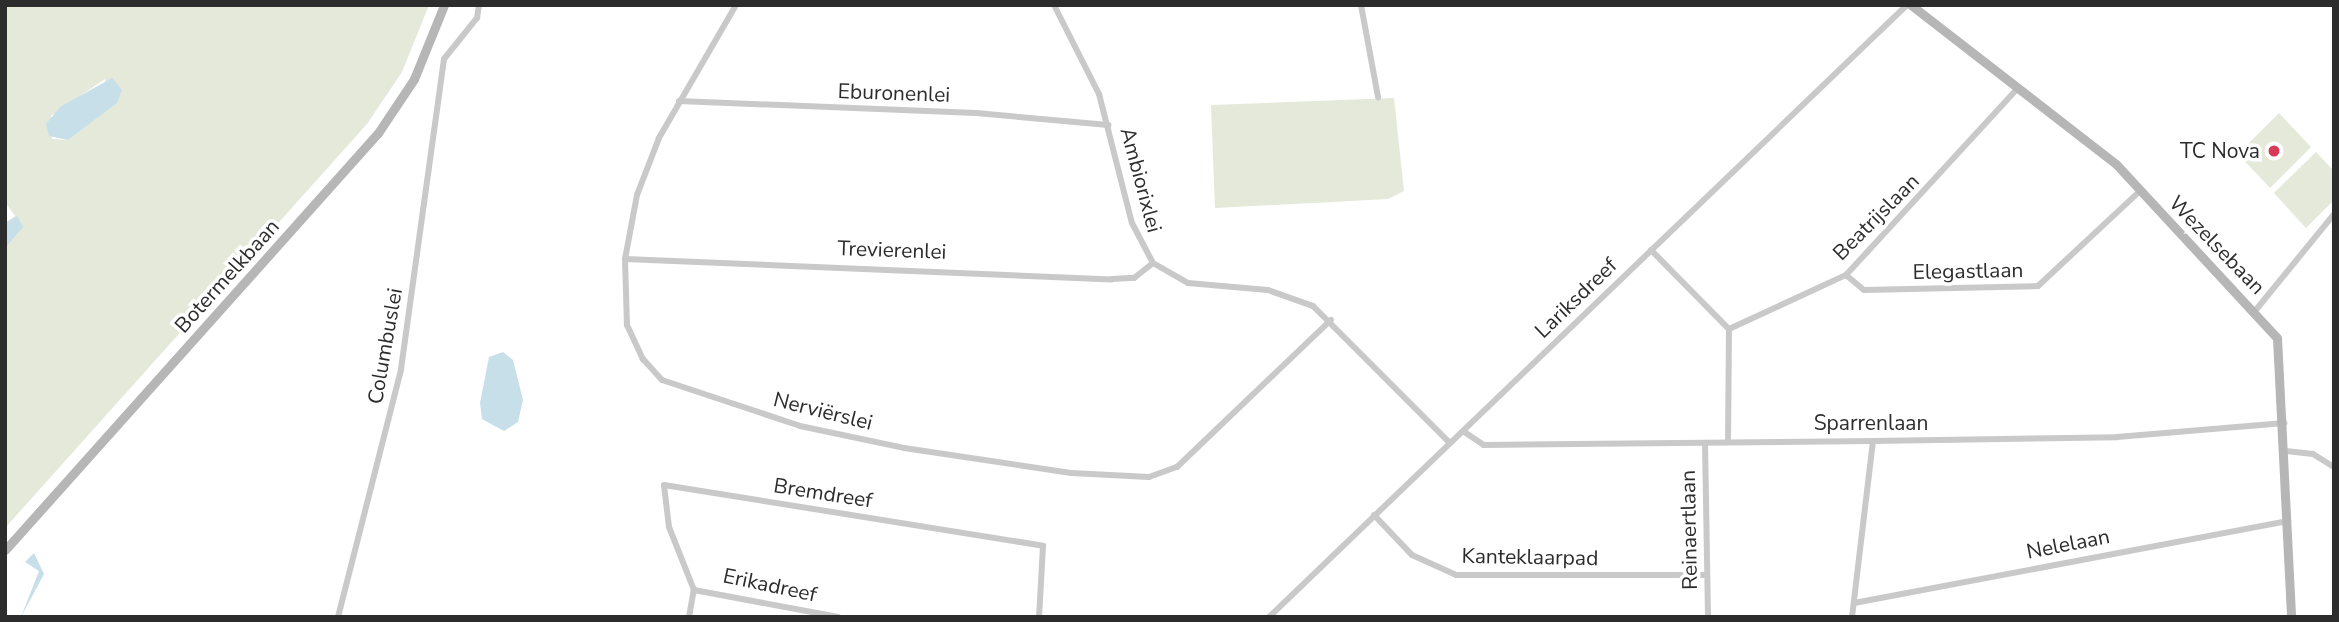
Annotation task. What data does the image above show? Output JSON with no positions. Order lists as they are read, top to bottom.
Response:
{
  "streets": {
    "street": [
      "Eburonenlei",
      "Ambiorixlei",
      "Beatrijslaan",
      "Wezelsebaan",
      "Trevierenlei",
      "Elegastlaan",
      "Botermelkbaan",
      "Lariksdreef",
      "Columbuslei",
      "Nerviërslei",
      "Sparrenlaan",
      "Bremdreef",
      "Reinaertlaan",
      "Nelelaan",
      "Kanteklaarpad",
      "Erikadreef"
    ]
  },
  "crossings": [
    ["Eburonenlei", "Ambiorixlei"],
    ["Eburonenlei", "Nerviërslei"],
    ["Ambiorixlei", "Trevierenlei"],
    ["Ambiorixlei", "Lariksdreef"],
    ["Ambiorixlei", "Nerviërslei"],
    ["Beatrijslaan", "Wezelsebaan"],
    ["Beatrijslaan", "Elegastlaan"],
    ["Wezelsebaan", "Elegastlaan"],
    ["Wezelsebaan", "Lariksdreef"],
    ["Wezelsebaan", "Sparrenlaan"],
    ["Wezelsebaan", "Nelelaan"],
    ["Trevierenlei", "Nerviërslei"],
    ["Lariksdreef", "Sparrenlaan"],
    ["Lariksdreef", "Kanteklaarpad"],
    ["Sparrenlaan", "Reinaertlaan"],
    ["Bremdreef", "Erikadreef"],
    ["Reinaertlaan", "Kanteklaarpad"]
  ],
  "places": ["TC Nova"]
}
